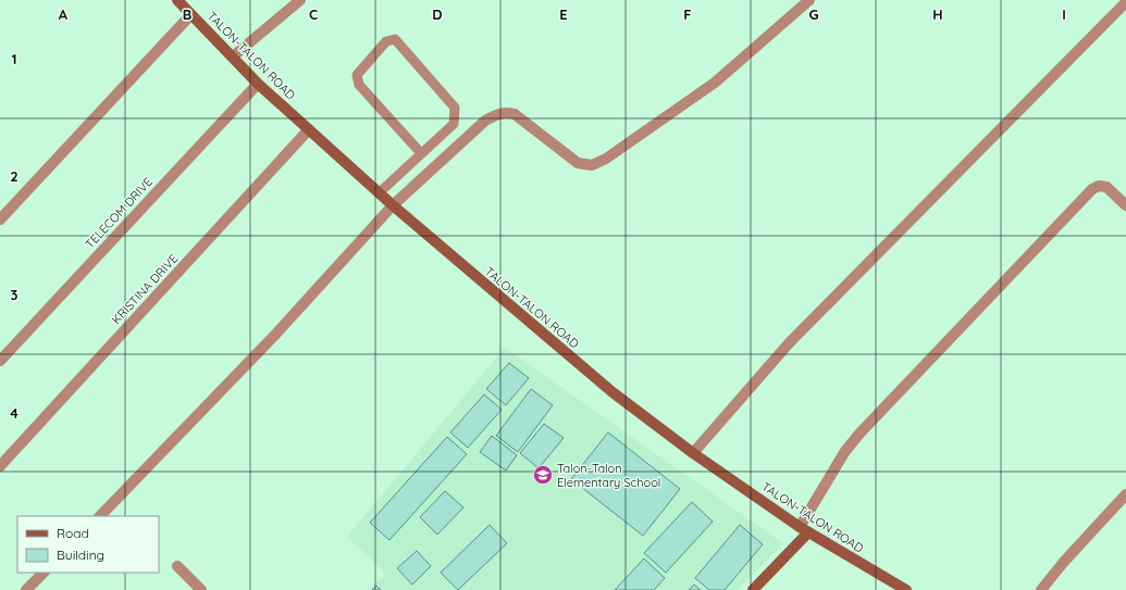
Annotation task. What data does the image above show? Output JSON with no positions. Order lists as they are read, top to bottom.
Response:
{
  "streets": {
    "street": ["TALON-TALON ROAD", "TELECOM DRIVE", "KRISTINA DRIVE"]
  },
  "crossings": [
    ["TALON-TALON ROAD", "TELECOM DRIVE"],
    ["TALON-TALON ROAD", "KRISTINA DRIVE"]
  ],
  "places": {
    "school or university": ["Talon-Talon Elementary School"]
  },
  "legend": ["Road", "Building"],
  "grid": {
    "columns": [
      "A",
      "B",
      "C",
      "D",
      "E",
      "F",
      "G",
      "H",
      "I"
    ],
    "rows": [
      "1",
      "2",
      "3",
      "4"
    ]
  }
}
